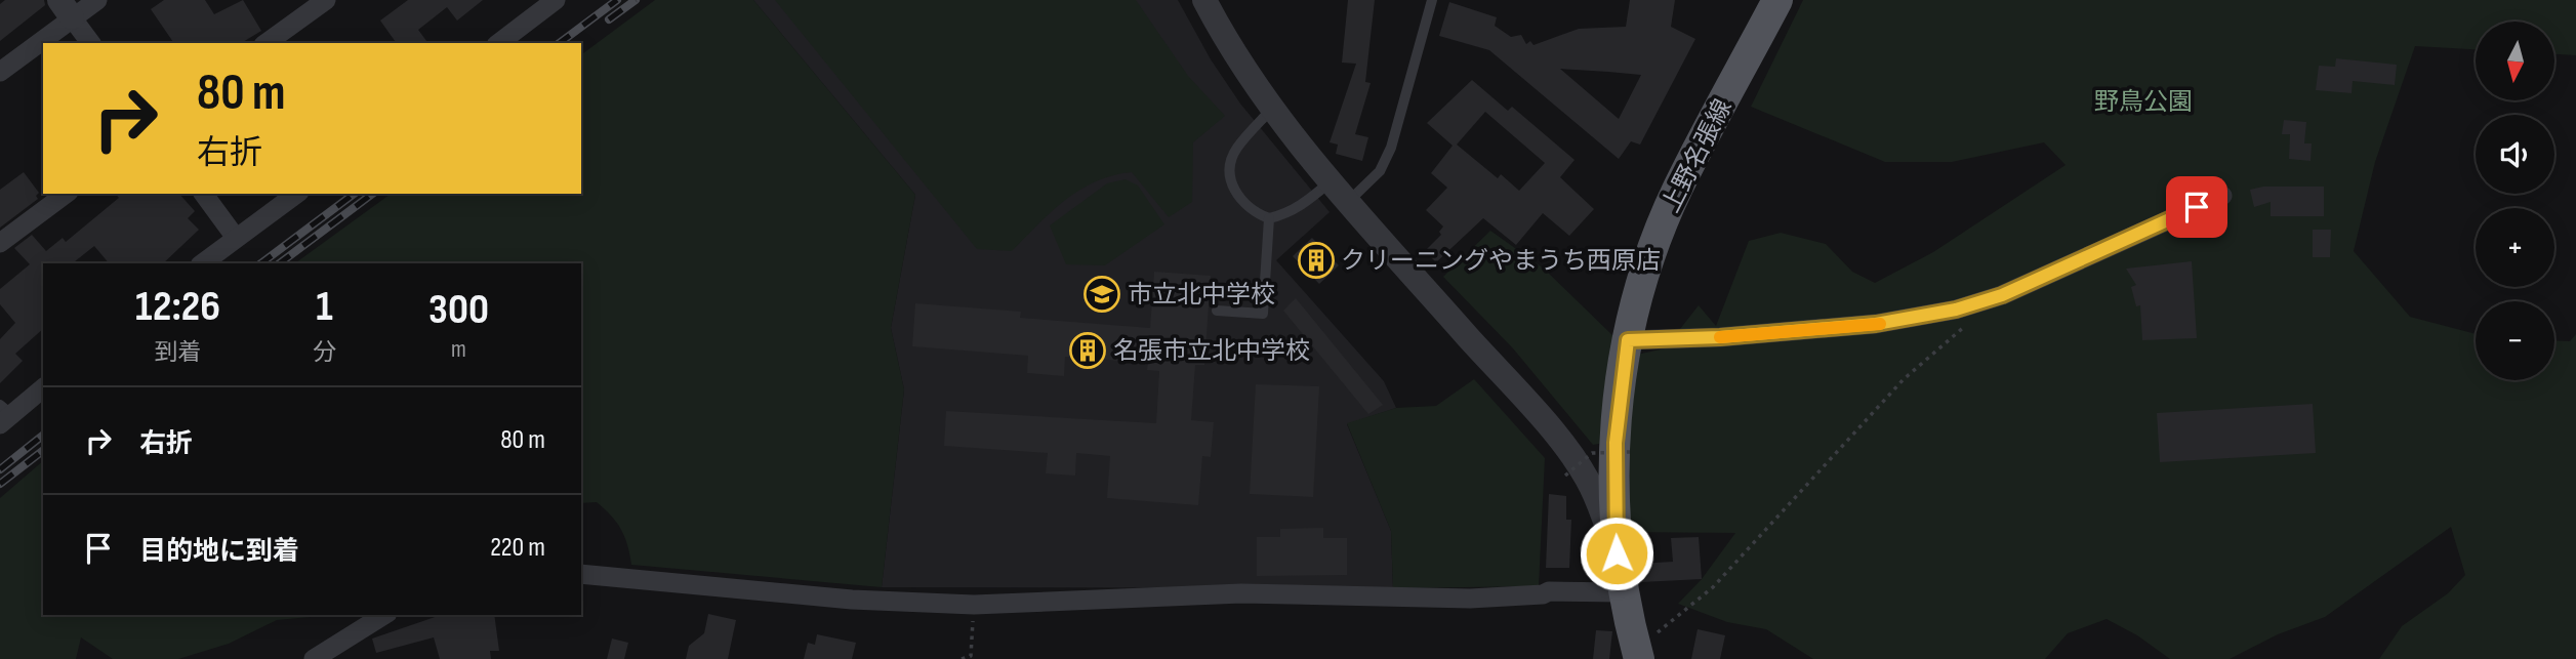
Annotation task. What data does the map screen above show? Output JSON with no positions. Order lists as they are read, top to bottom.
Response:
{
  "streets": {
    "main road": ["上野名張線"]
  },
  "parks": ["野鳥公園"],
  "places": {
    "building": ["クリーニングやまうち西原店", "名張市立北中学校"],
    "school or university": ["市立北中学校"]
  },
  "north": "bottom",
  "page": {
    "map_buttons": ["+", "−"],
    "turn": ["80 m", "右折"],
    "eta": [
      "12:26",
      "到着",
      "1",
      "分",
      "300",
      "m"
    ],
    "list": [
      {
        "name": "右折",
        "value": "80 m"
      },
      {
        "name": "目的地に到着",
        "value": "220 m"
      }
    ]
  }
}
